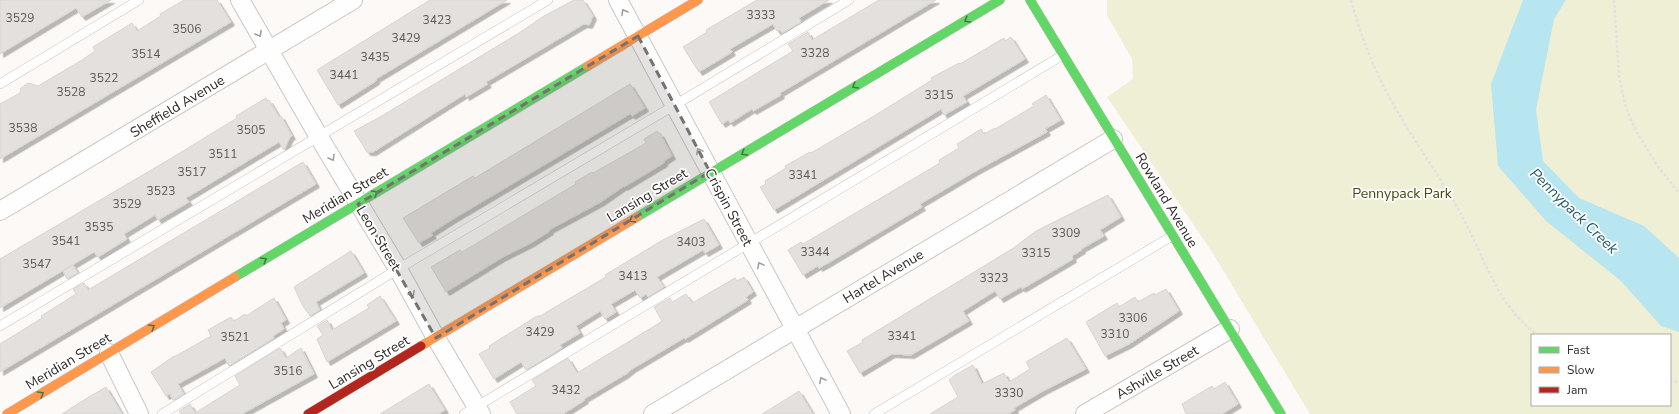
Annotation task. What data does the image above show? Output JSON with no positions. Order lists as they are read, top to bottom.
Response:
{
  "streets": {
    "street": [
      "Sheffield Avenue",
      "Meridian Street",
      "Lansing Street",
      "Rowland Avenue",
      "Crispin Street",
      "Leon Street",
      "Hartel Avenue",
      "Ashville Street"
    ]
  },
  "crossings": [
    ["Sheffield Avenue", "Leon Street"],
    ["Meridian Street", "Crispin Street"],
    ["Meridian Street", "Leon Street"],
    ["Lansing Street", "Crispin Street"],
    ["Lansing Street", "Leon Street"],
    ["Rowland Avenue", "Hartel Avenue"],
    ["Rowland Avenue", "Ashville Street"],
    ["Crispin Street", "Hartel Avenue"]
  ],
  "one_way": [
    "Meridian Street",
    "Lansing Street",
    "Crispin Street",
    "Leon Street"
  ],
  "water": ["Pennypack Creek"],
  "parks": ["Pennypack Park"],
  "house_numbers": [
    "3333",
    "3529",
    "3423",
    "3506",
    "3429",
    "3328",
    "3514",
    "3435",
    "3441",
    "3522",
    "3528",
    "3315",
    "3538",
    "3505",
    "3511",
    "3517",
    "3341",
    "3523",
    "3529",
    "3535",
    "3309",
    "3541",
    "3403",
    "3344",
    "3315",
    "3547",
    "3413",
    "3323",
    "3306",
    "3429",
    "3310",
    "3341",
    "3521",
    "3516",
    "3432",
    "3330"
  ],
  "legend": ["Fast", "Slow", "Jam"]
}
